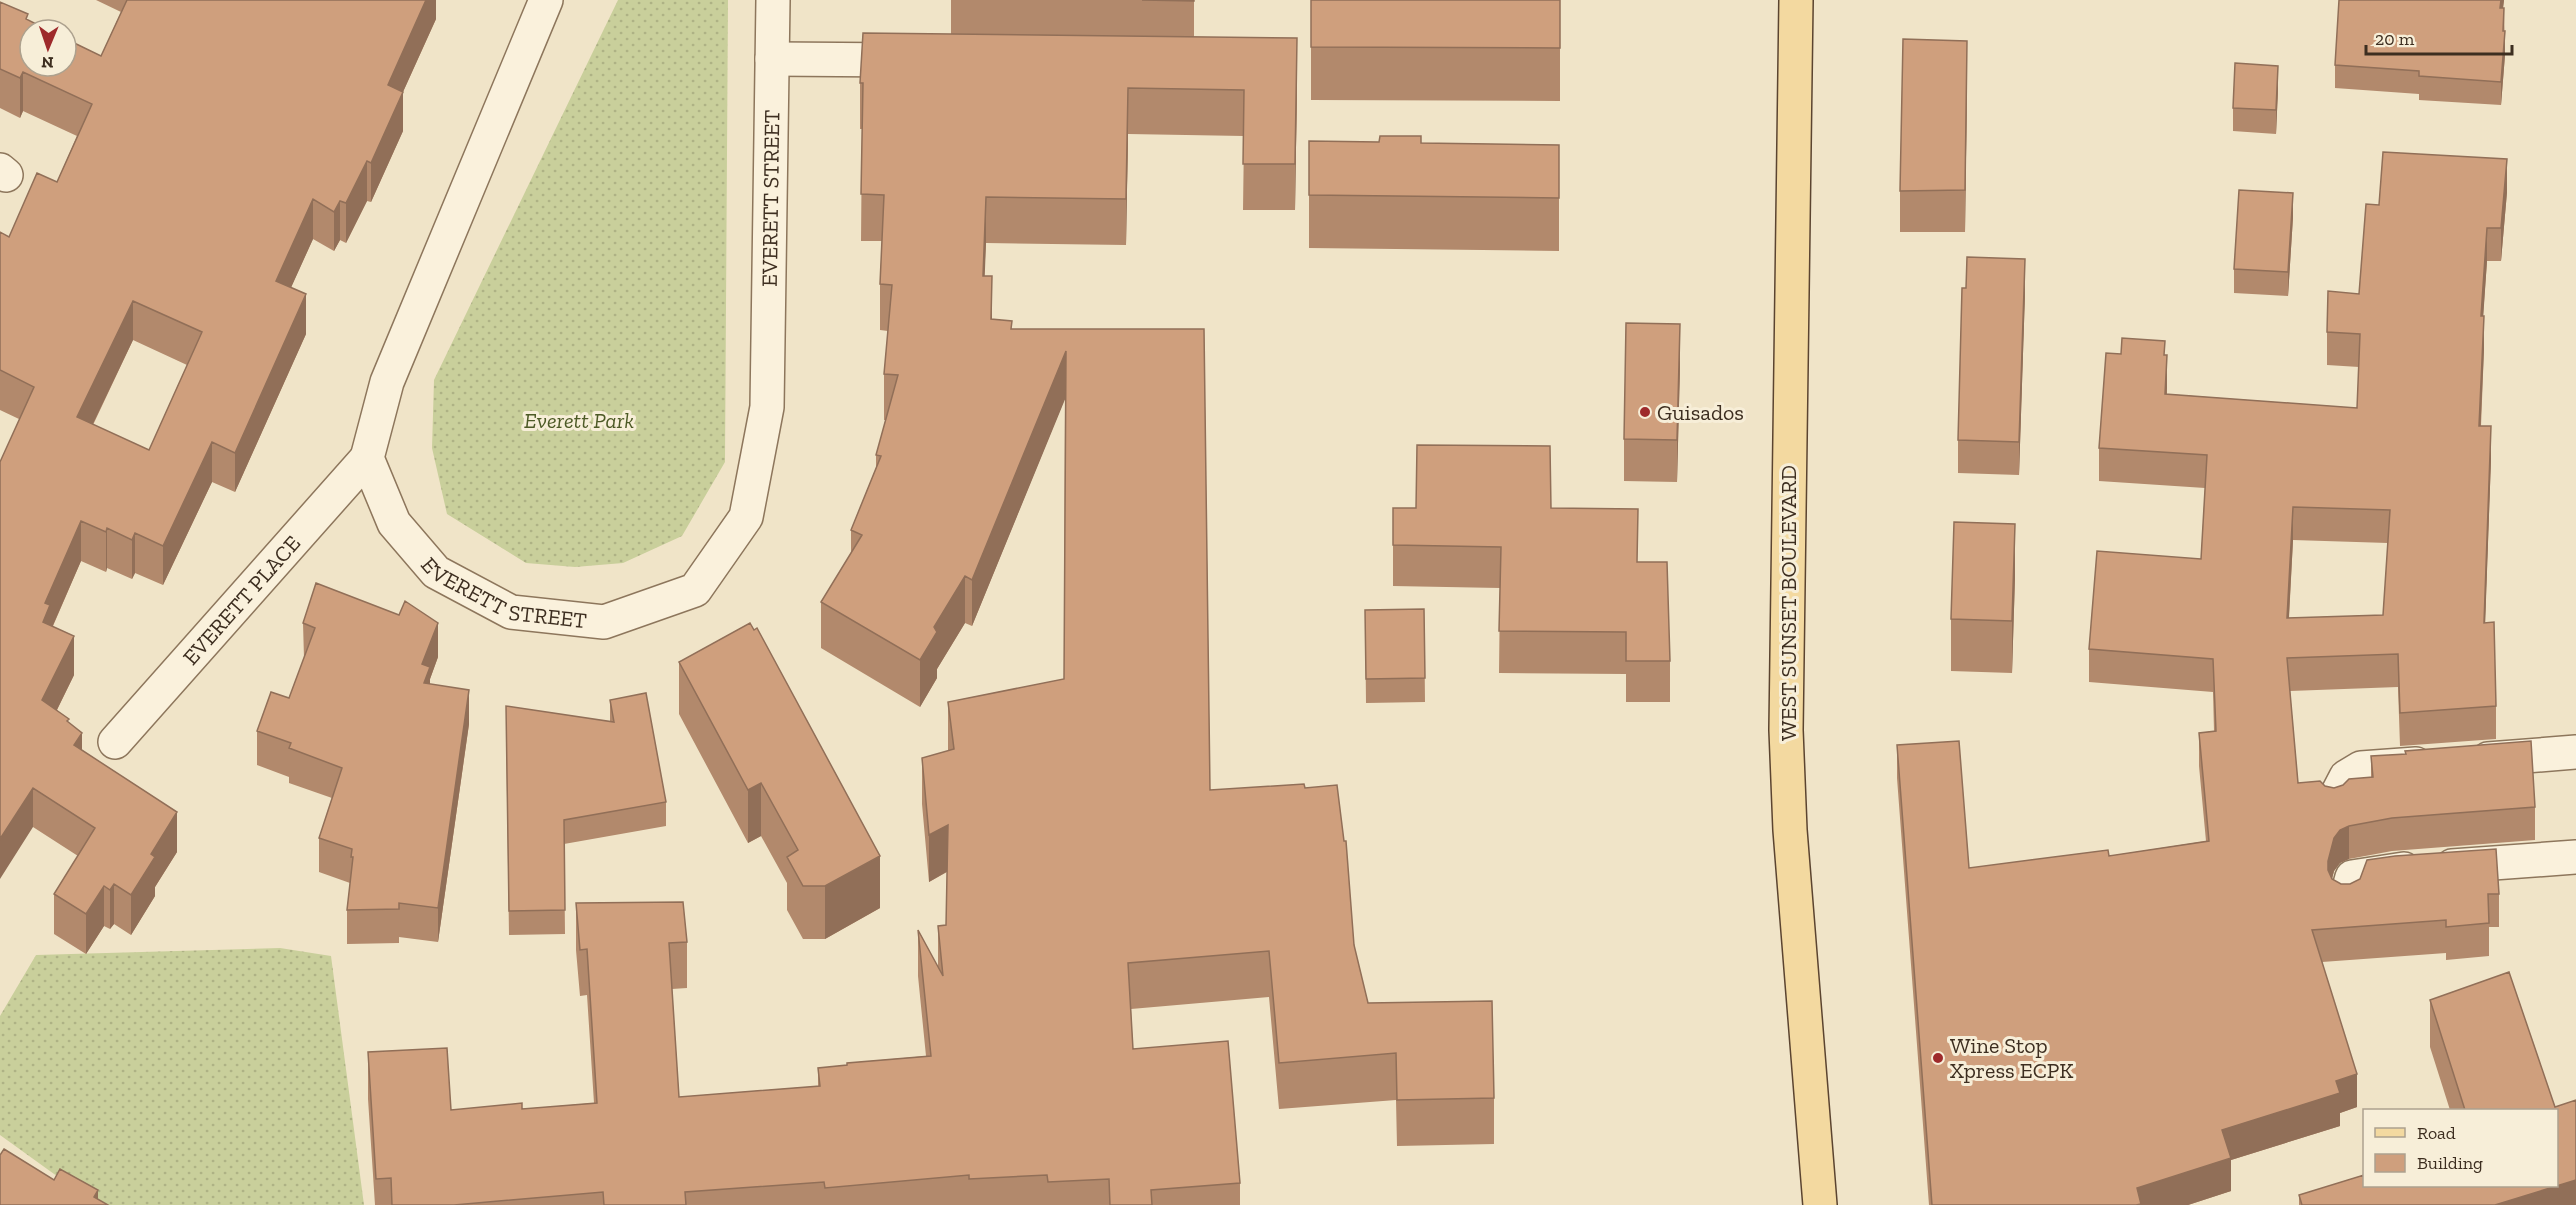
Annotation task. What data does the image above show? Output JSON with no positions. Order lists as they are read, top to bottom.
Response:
{
  "streets": {
    "main road": ["WEST SUNSET BOULEVARD"],
    "street": ["EVERETT STREET", "EVERETT PLACE"]
  },
  "crossings": [
    ["EVERETT STREET", "EVERETT PLACE"]
  ],
  "parks": ["Everett Park"],
  "places": ["Guisados", "Wine Stop Xpress ECPK"],
  "legend": ["Road", "Building"],
  "scale_bar": "20 m",
  "north": "bottom"
}
